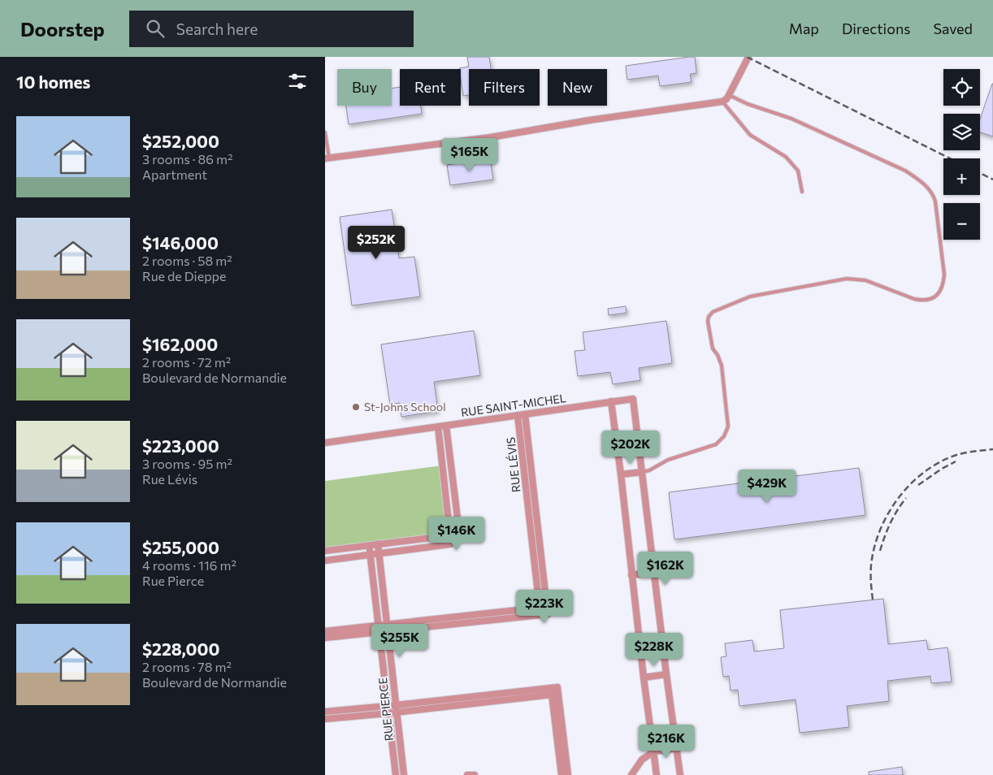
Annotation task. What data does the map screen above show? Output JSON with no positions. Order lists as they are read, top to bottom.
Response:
{
  "streets": {
    "street": ["RUE SAINT-MICHEL", "RUE LÉVIS", "RUE PIERCE"]
  },
  "crossings": [
    ["RUE SAINT-MICHEL", "RUE LÉVIS"]
  ],
  "places": ["St-Johns School"],
  "page": {
    "header": "Doorstep",
    "search": "Search here",
    "nav": ["Map", "Directions", "Saved"],
    "heading": "10 homes",
    "map_buttons": ["+", "−"],
    "chip": [
      "Buy",
      "Rent",
      "Filters",
      "New"
    ],
    "list": [
      {
        "name": "$252,000",
        "note": "3 rooms · 86 m² · Apartment"
      },
      {
        "name": "$146,000",
        "note": "2 rooms · 58 m² · Rue de Dieppe"
      },
      {
        "name": "$162,000",
        "note": "2 rooms · 72 m² · Boulevard de Normandie"
      },
      {
        "name": "$223,000",
        "note": "3 rooms · 95 m² · Rue Lévis"
      },
      {
        "name": "$255,000",
        "note": "4 rooms · 116 m² · Rue Pierce"
      },
      {
        "name": "$228,000",
        "note": "2 rooms · 78 m² · Boulevard de Normandie"
      }
    ],
    "price": [
      "$165K",
      "$252K",
      "$202K",
      "$429K",
      "$146K",
      "$162K",
      "$223K",
      "$255K",
      "$228K",
      "$216K"
    ]
  }
}
